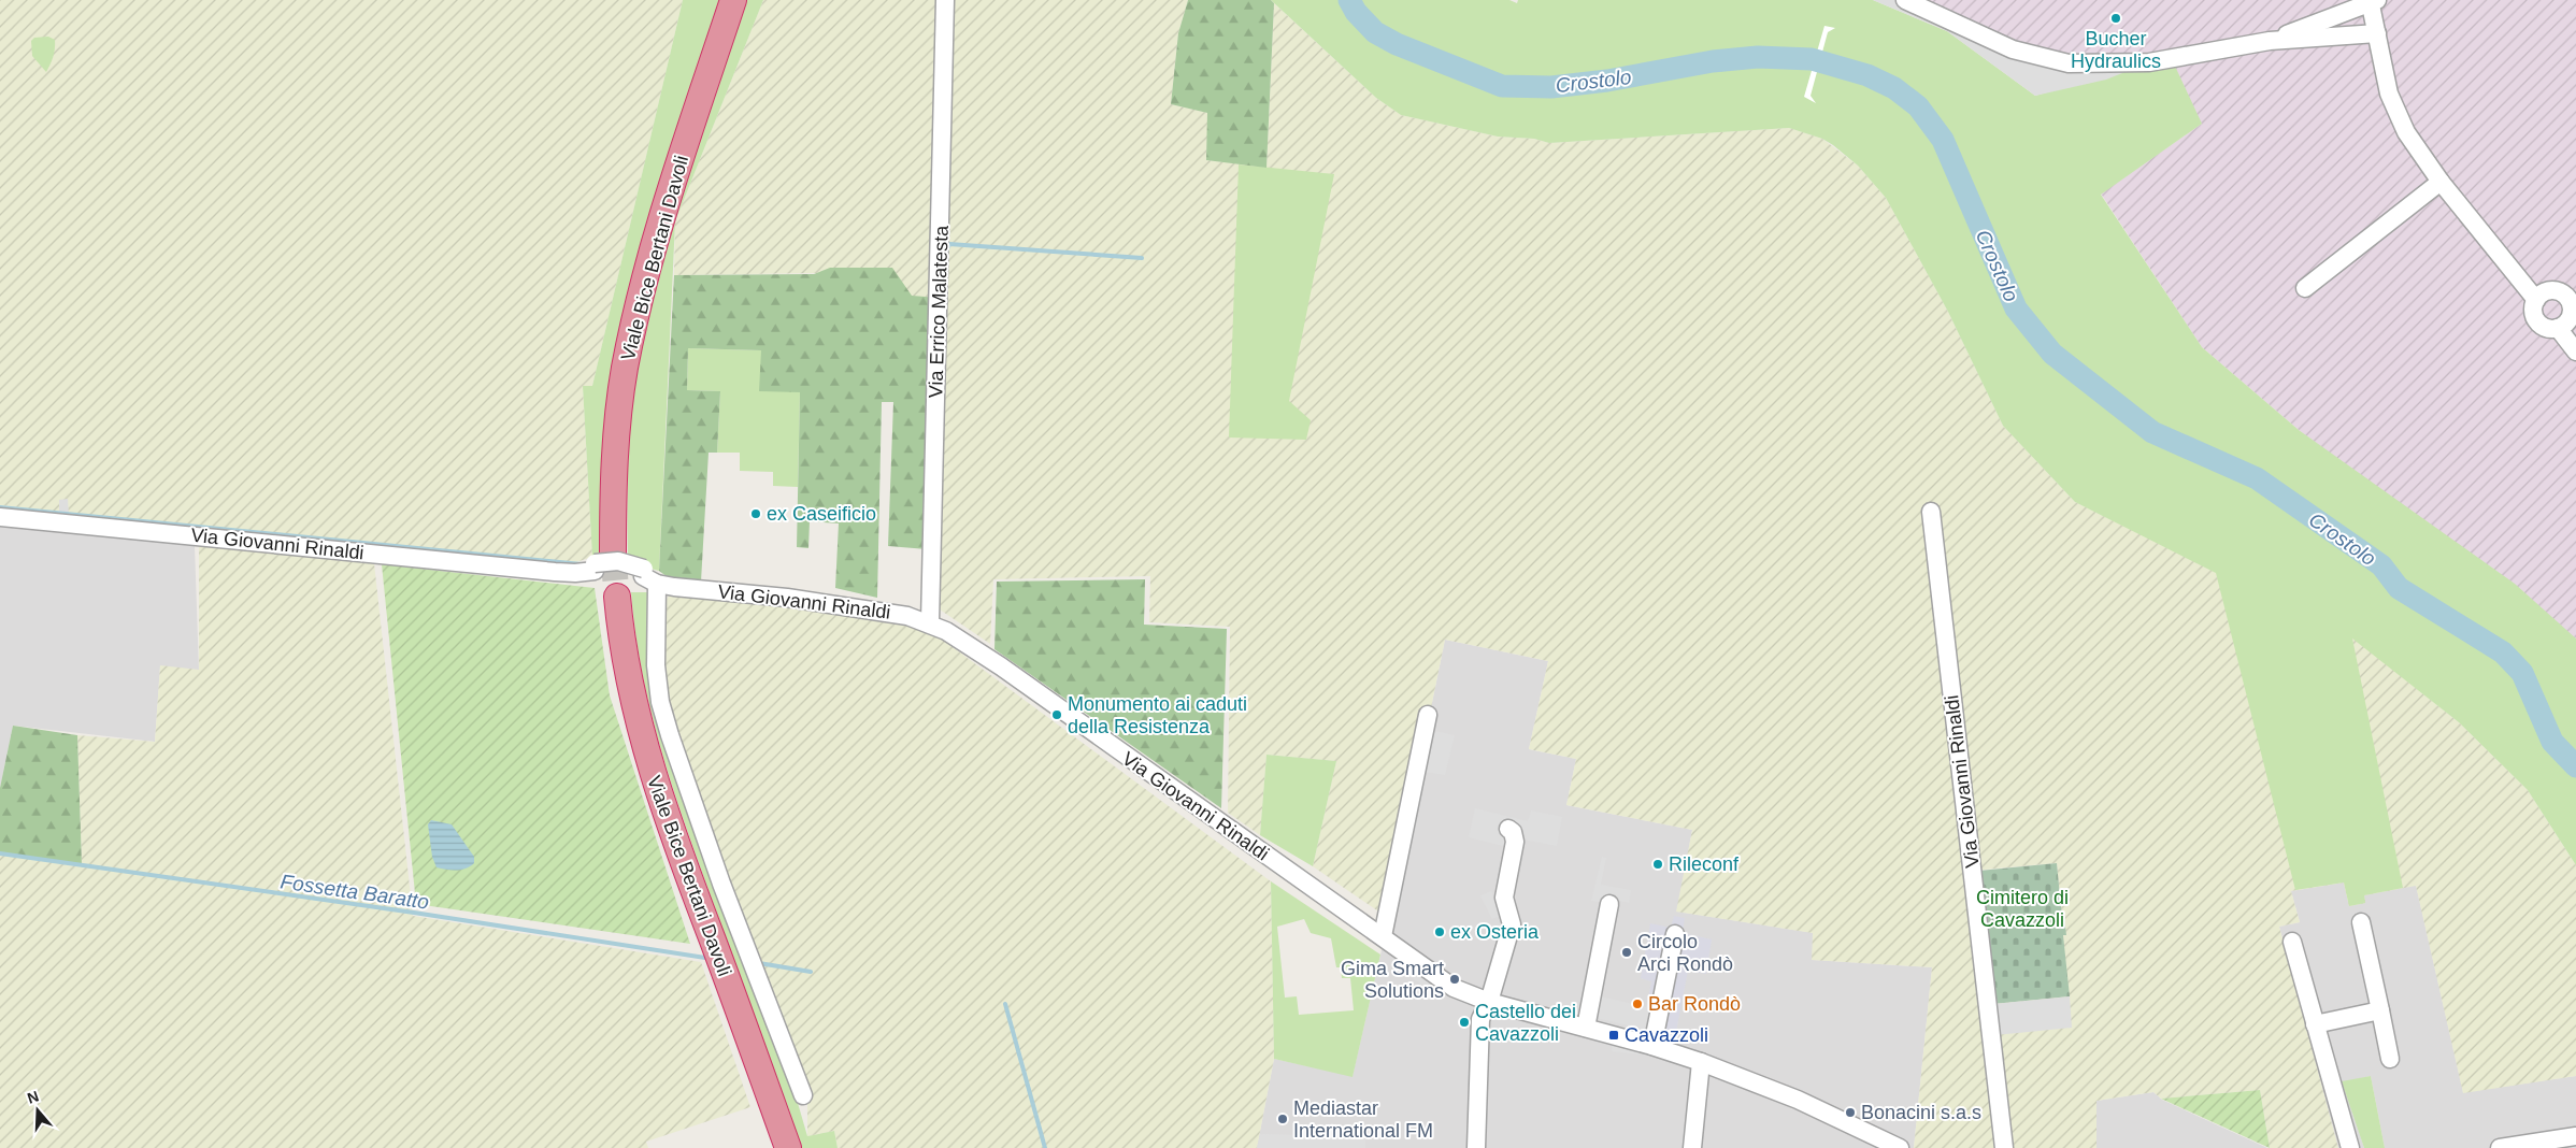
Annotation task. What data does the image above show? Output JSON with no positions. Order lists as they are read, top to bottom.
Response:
{
  "streets": {
    "highway": ["Viale Bice Bertani Davoli"],
    "street": ["Via Errico Malatesta", "Via Giovanni Rinaldi"]
  },
  "crossings": [
    ["Viale Bice Bertani Davoli", "Via Giovanni Rinaldi"],
    ["Via Errico Malatesta", "Via Giovanni Rinaldi"]
  ],
  "water": ["Crostolo", "Fossetta Baratto"],
  "parks": ["Cimitero di Cavazzoli"],
  "places": {
    "other": [
      "Bucher Hydraulics",
      "ex Caseificio",
      "Monumento ai caduti della Resistenza",
      "Rileconf",
      "ex Osteria",
      "Circolo Arci Rondò",
      "Gima Smart Solutions",
      "Bar Rondò",
      "Castello dei Cavazzoli",
      "Bonacini s.a.s",
      "Mediastar International FM"
    ],
    "transit": ["Cavazzoli"]
  },
  "north": "top"
}
